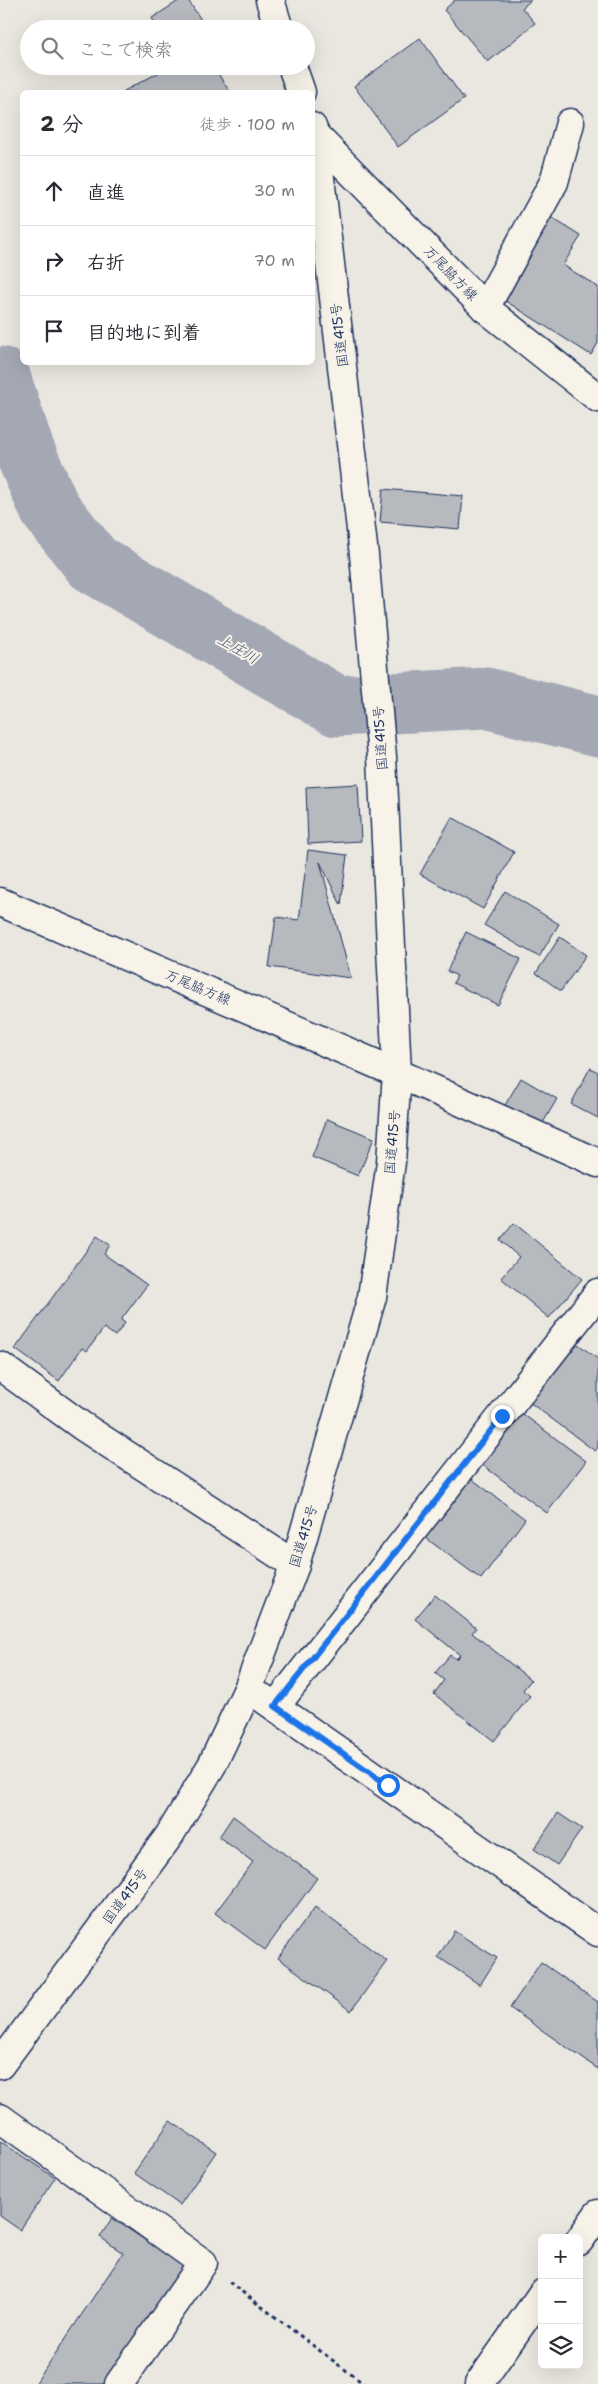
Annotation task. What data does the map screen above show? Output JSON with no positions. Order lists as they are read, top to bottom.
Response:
{
  "streets": {
    "main road": ["万尾脇方線", "国道415号"]
  },
  "crossings": [
    ["万尾脇方線", "国道415号"]
  ],
  "water": ["上庄川"],
  "page": {
    "search": "ここで検索",
    "heading": ["2 分", "徒歩 · 100 m"],
    "list": [
      ["直進", "30 m"],
      ["右折", "70 m"],
      "目的地に到着"
    ],
    "map_buttons": ["+", "−"]
  }
}
